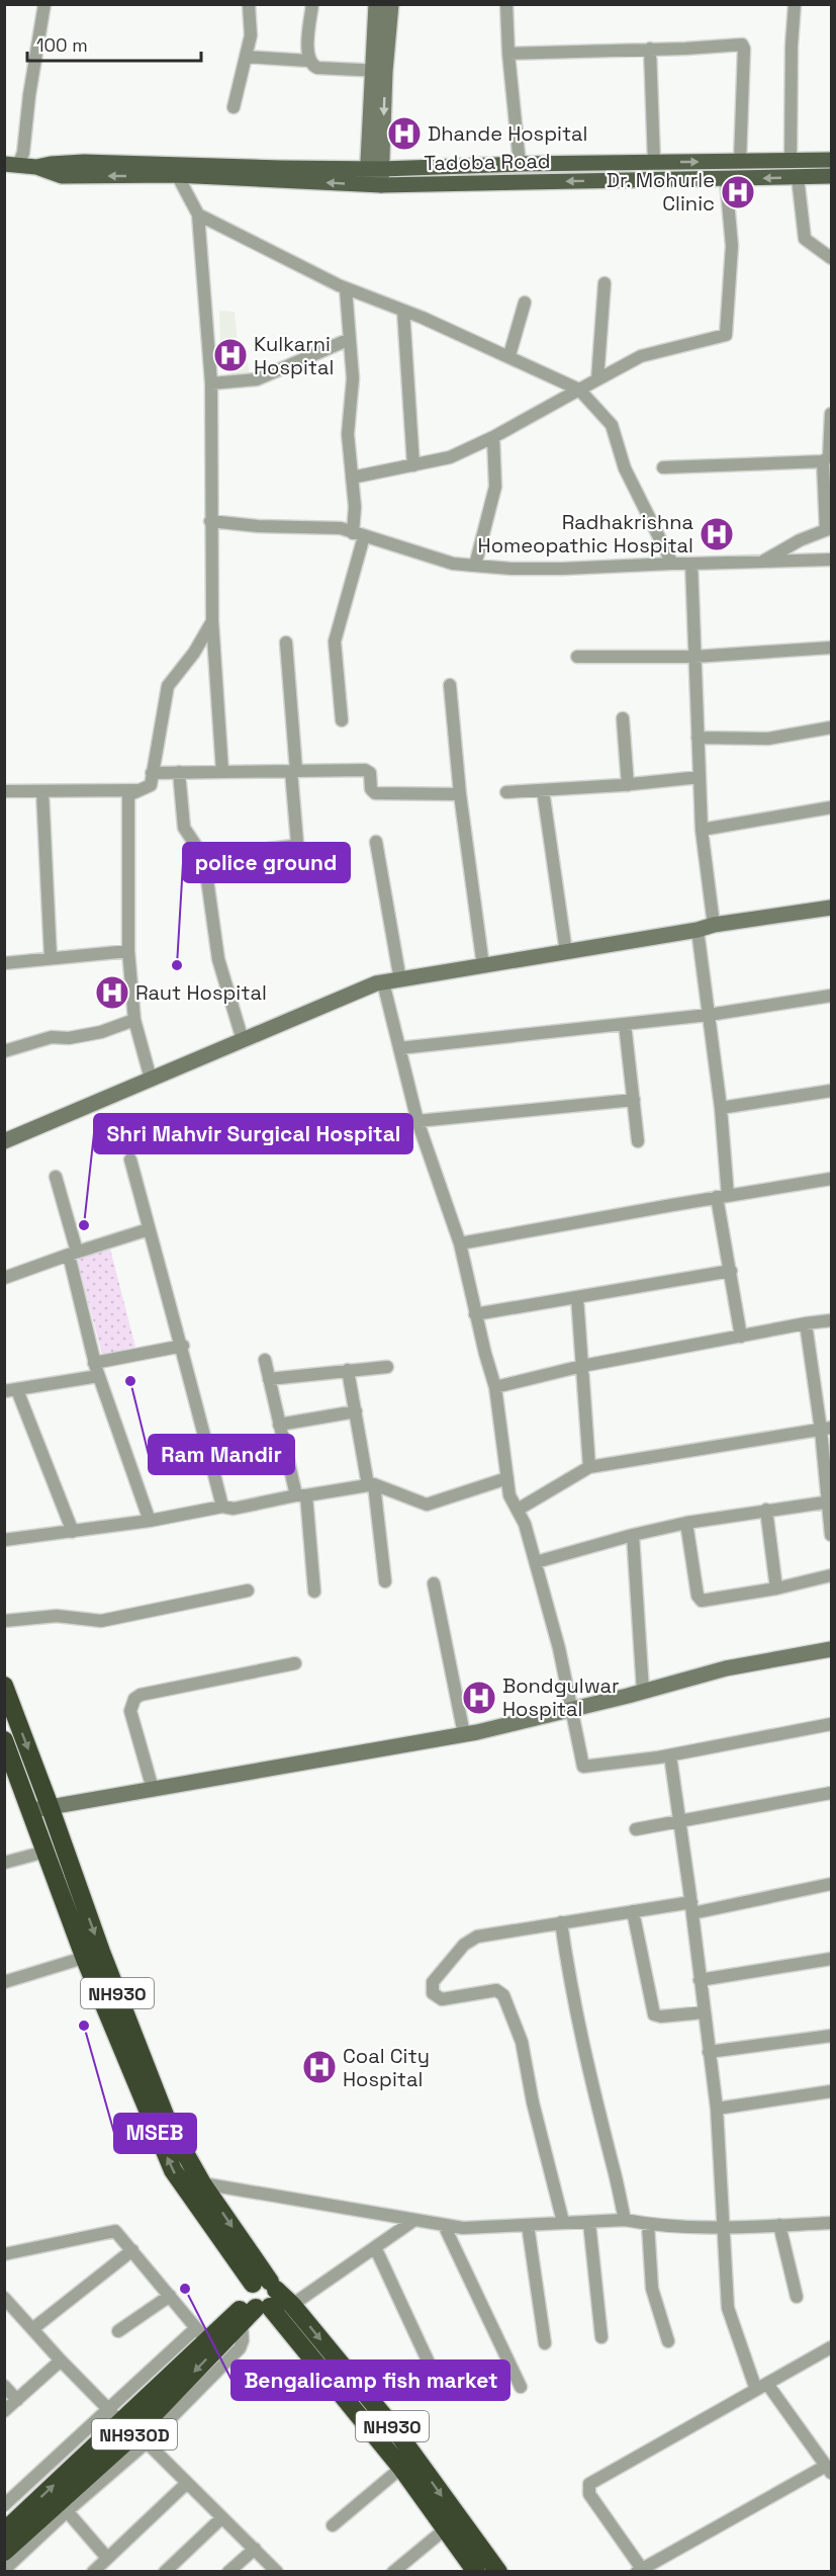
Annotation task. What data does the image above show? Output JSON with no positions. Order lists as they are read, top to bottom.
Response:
{
  "streets": {
    "highway": ["NH930", "NH930D"],
    "main road": ["Tadoba Road"]
  },
  "crossings": [
    ["NH930", "NH930D"]
  ],
  "places": {
    "hospital": [
      "Dhande Hospital",
      "Dr. Mohurle Clinic",
      "Kulkarni Hospital",
      "Radhakrishna Homeopathic Hospital",
      "Raut Hospital",
      "Bondgulwar Hospital",
      "Coal City Hospital"
    ],
    "other": [
      "police ground",
      "Shri Mahvir Surgical Hospital",
      "Ram Mandir",
      "MSEB",
      "Bengalicamp fish market"
    ]
  },
  "scale_bar": "100 m"
}
